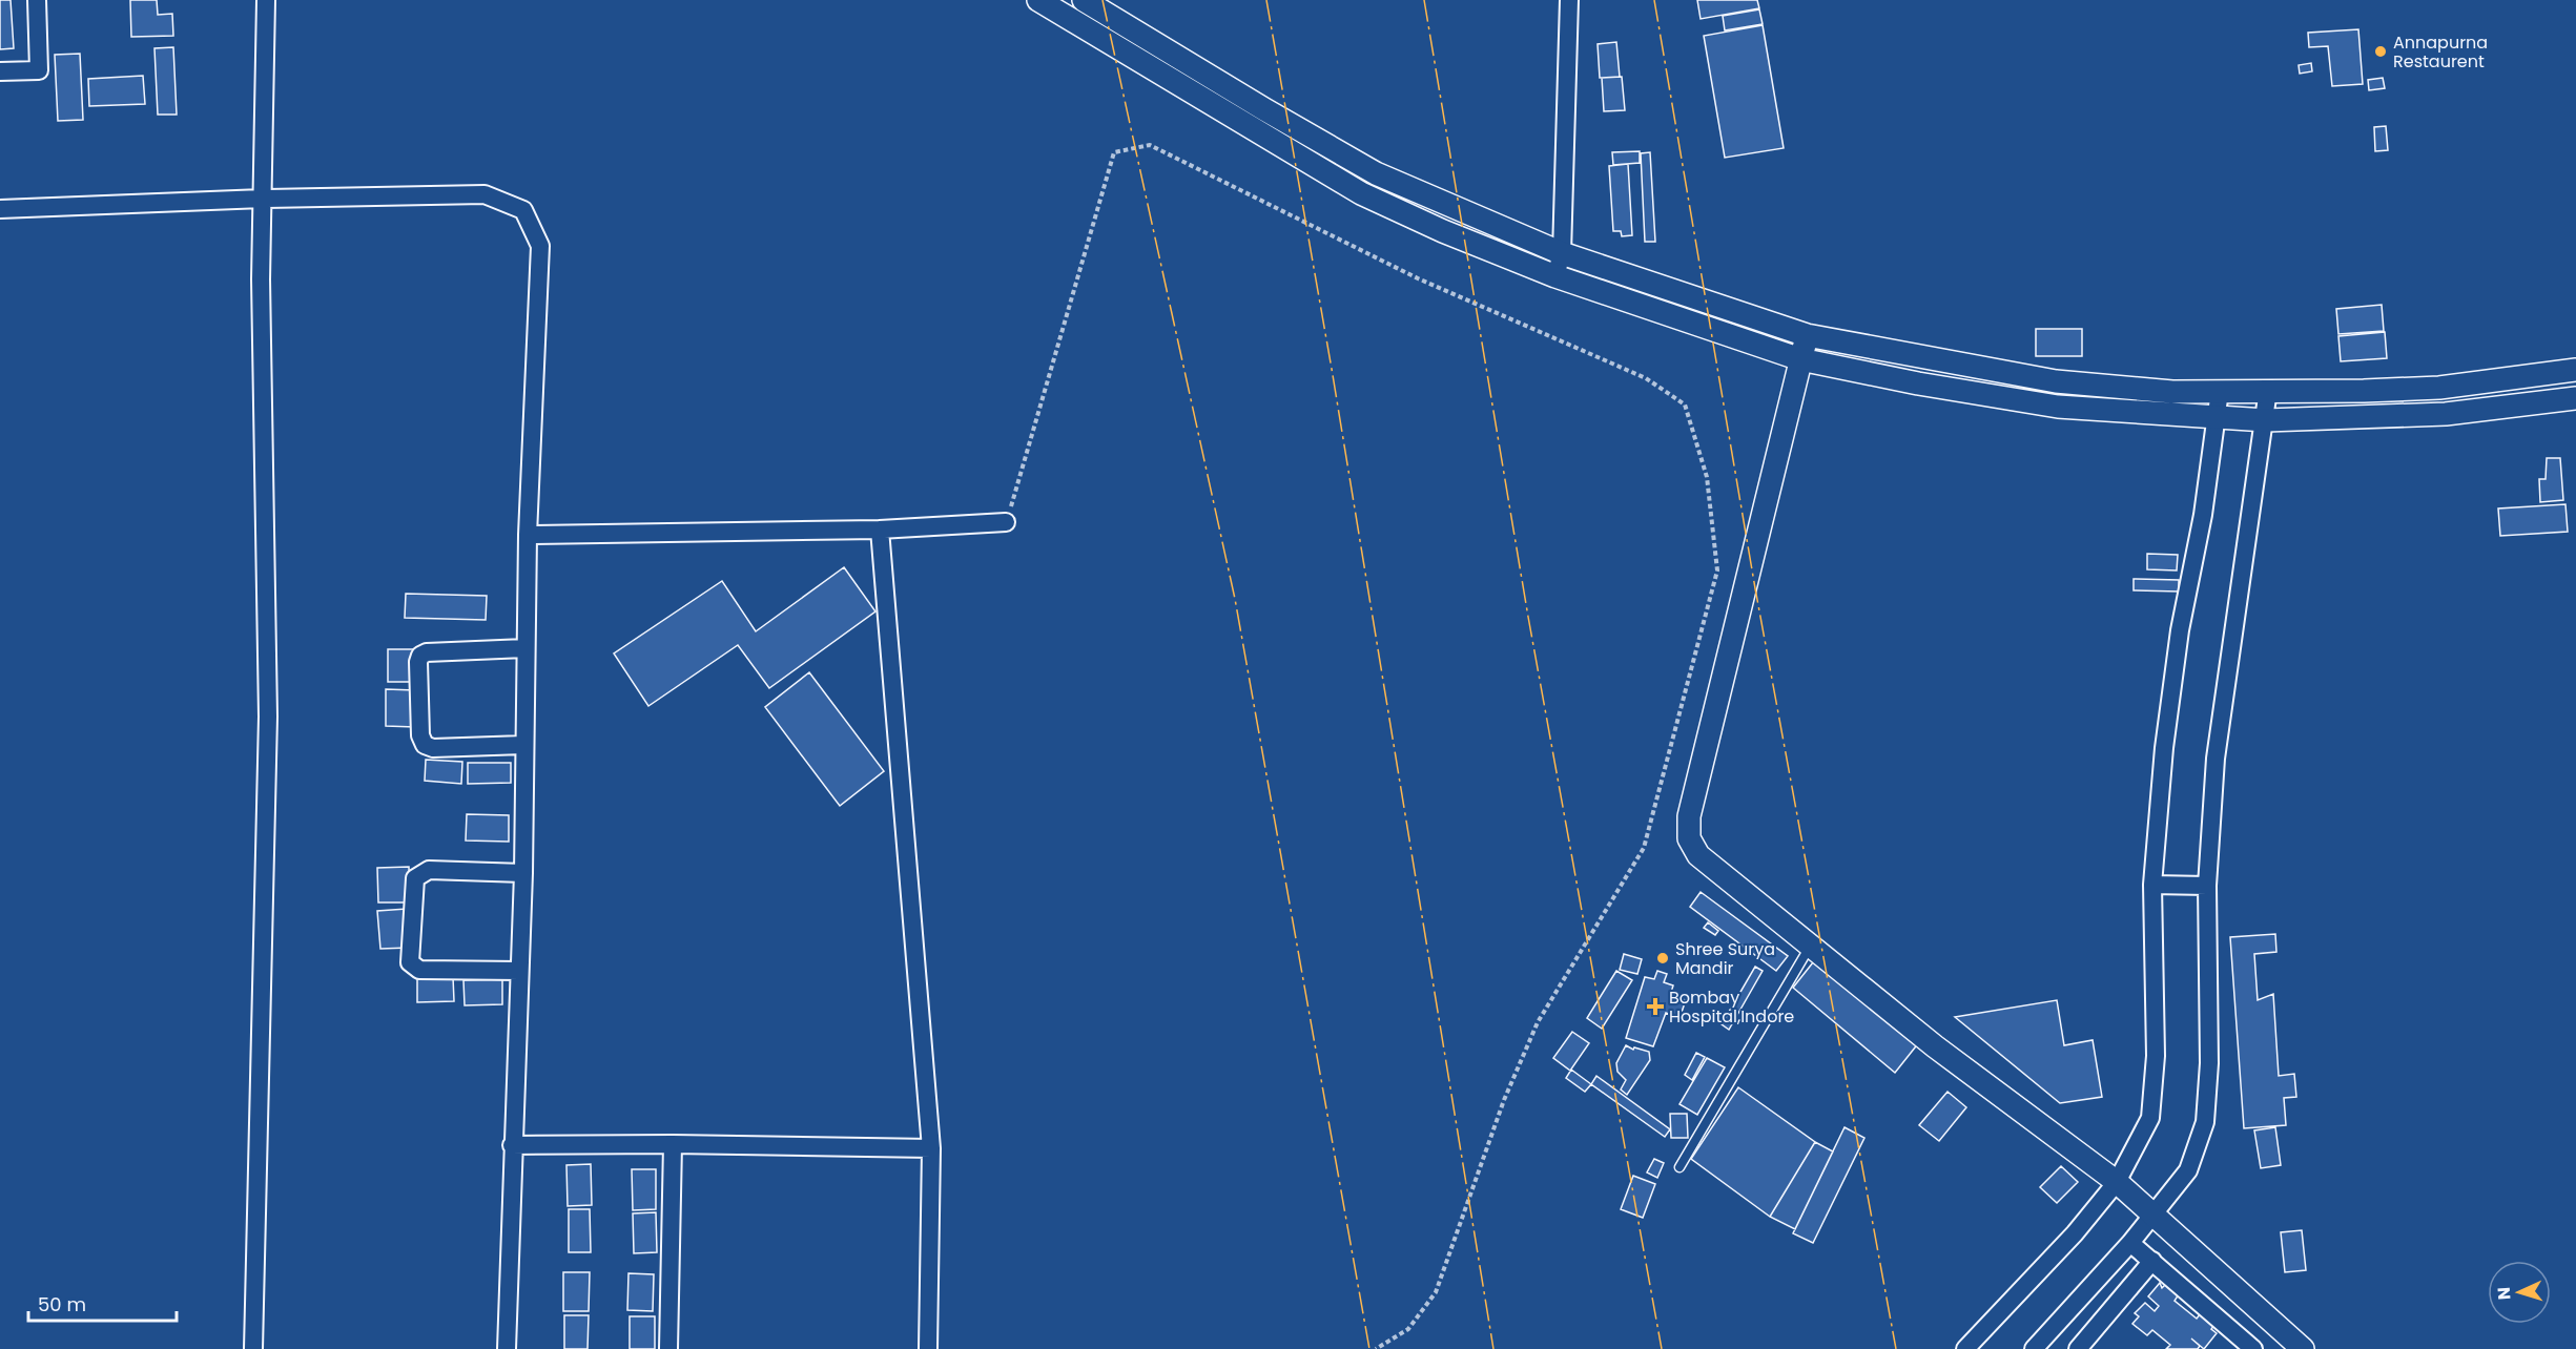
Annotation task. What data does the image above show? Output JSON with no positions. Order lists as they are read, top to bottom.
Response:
{
  "places": {
    "other": ["Annapurna Restaurent", "Shree Surya Mandir"],
    "health": ["Bombay Hospital,Indore"]
  },
  "scale_bar": "50 m",
  "north": "left"
}
